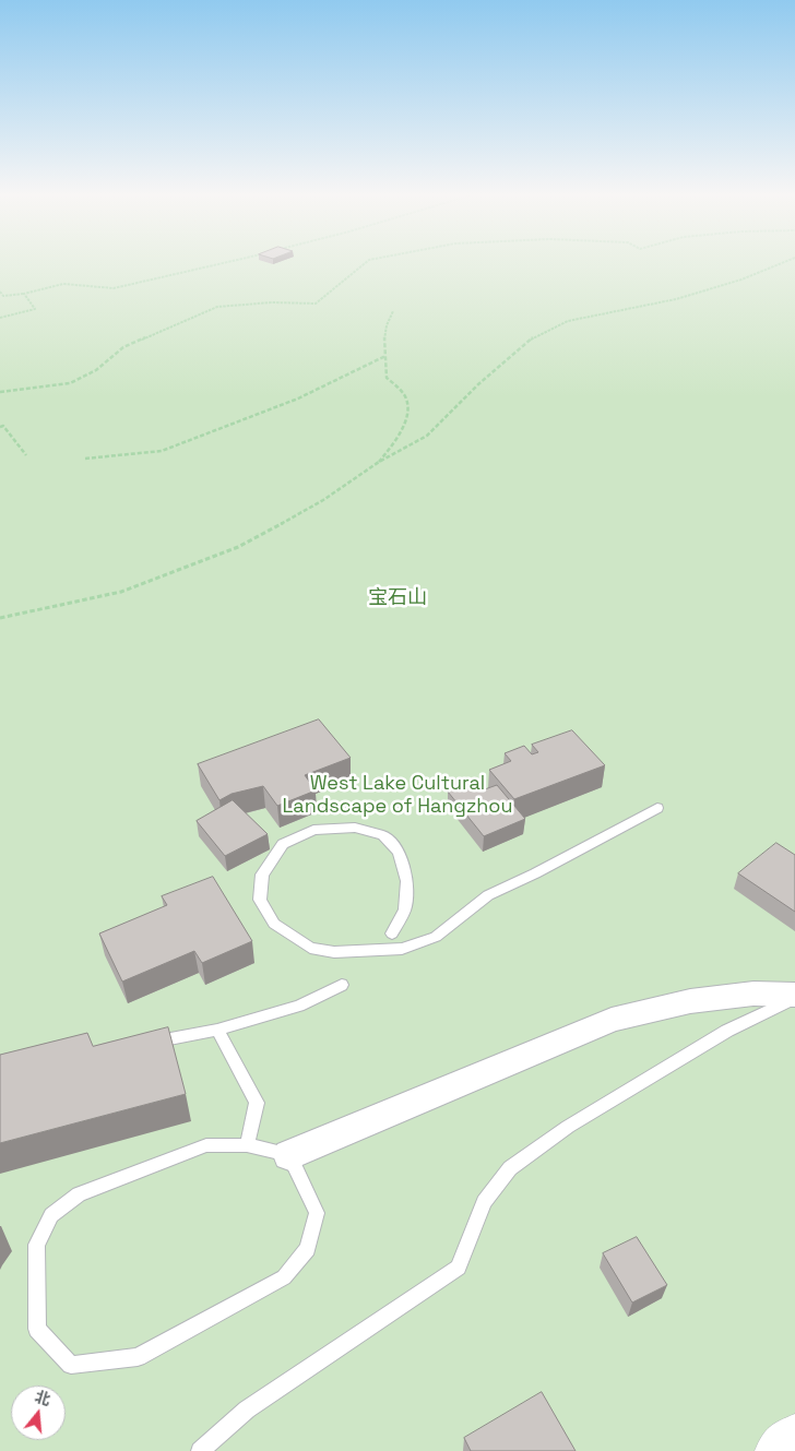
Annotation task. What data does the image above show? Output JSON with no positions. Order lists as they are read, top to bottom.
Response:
{
  "parks": ["宝石山", "West Lake Cultural Landscape of Hangzhou"],
  "north": "top"
}
